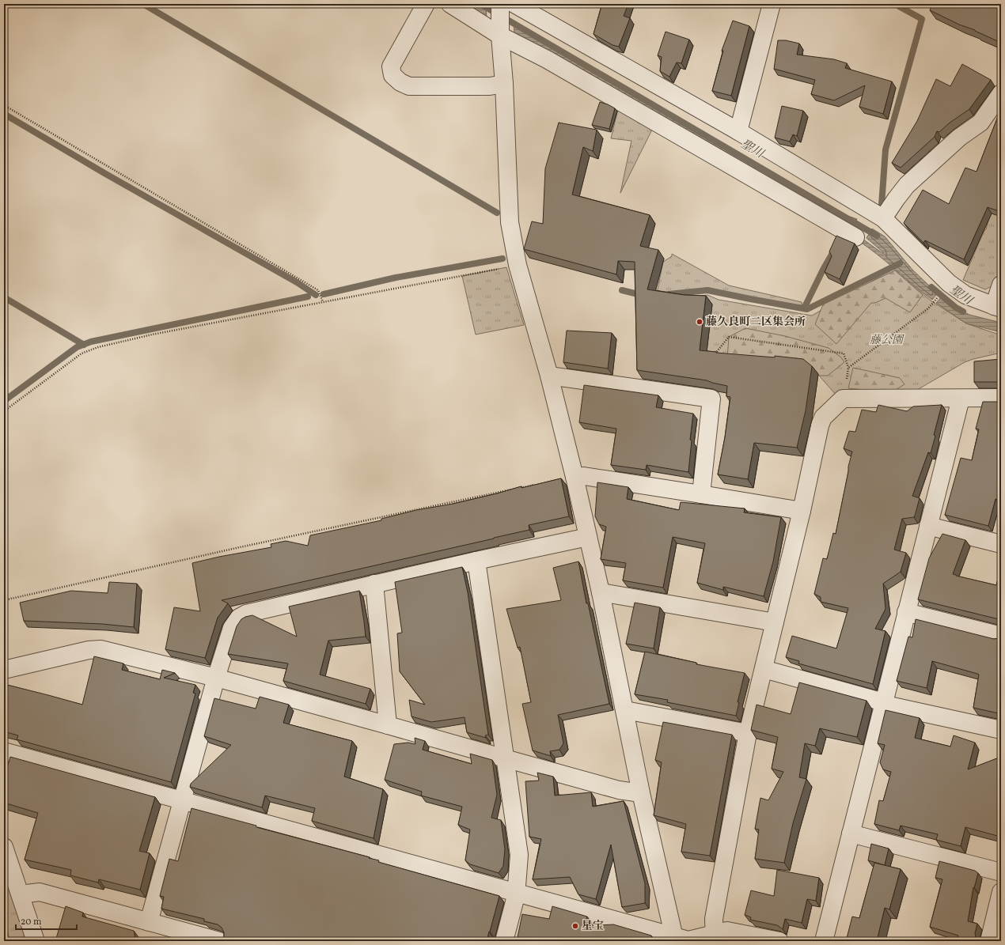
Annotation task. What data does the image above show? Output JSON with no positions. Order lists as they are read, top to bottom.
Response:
{
  "water": ["聖川"],
  "parks": ["藤公園"],
  "places": ["藤久良町二区集会所", "星宝"],
  "scale_bar": "20 m"
}
